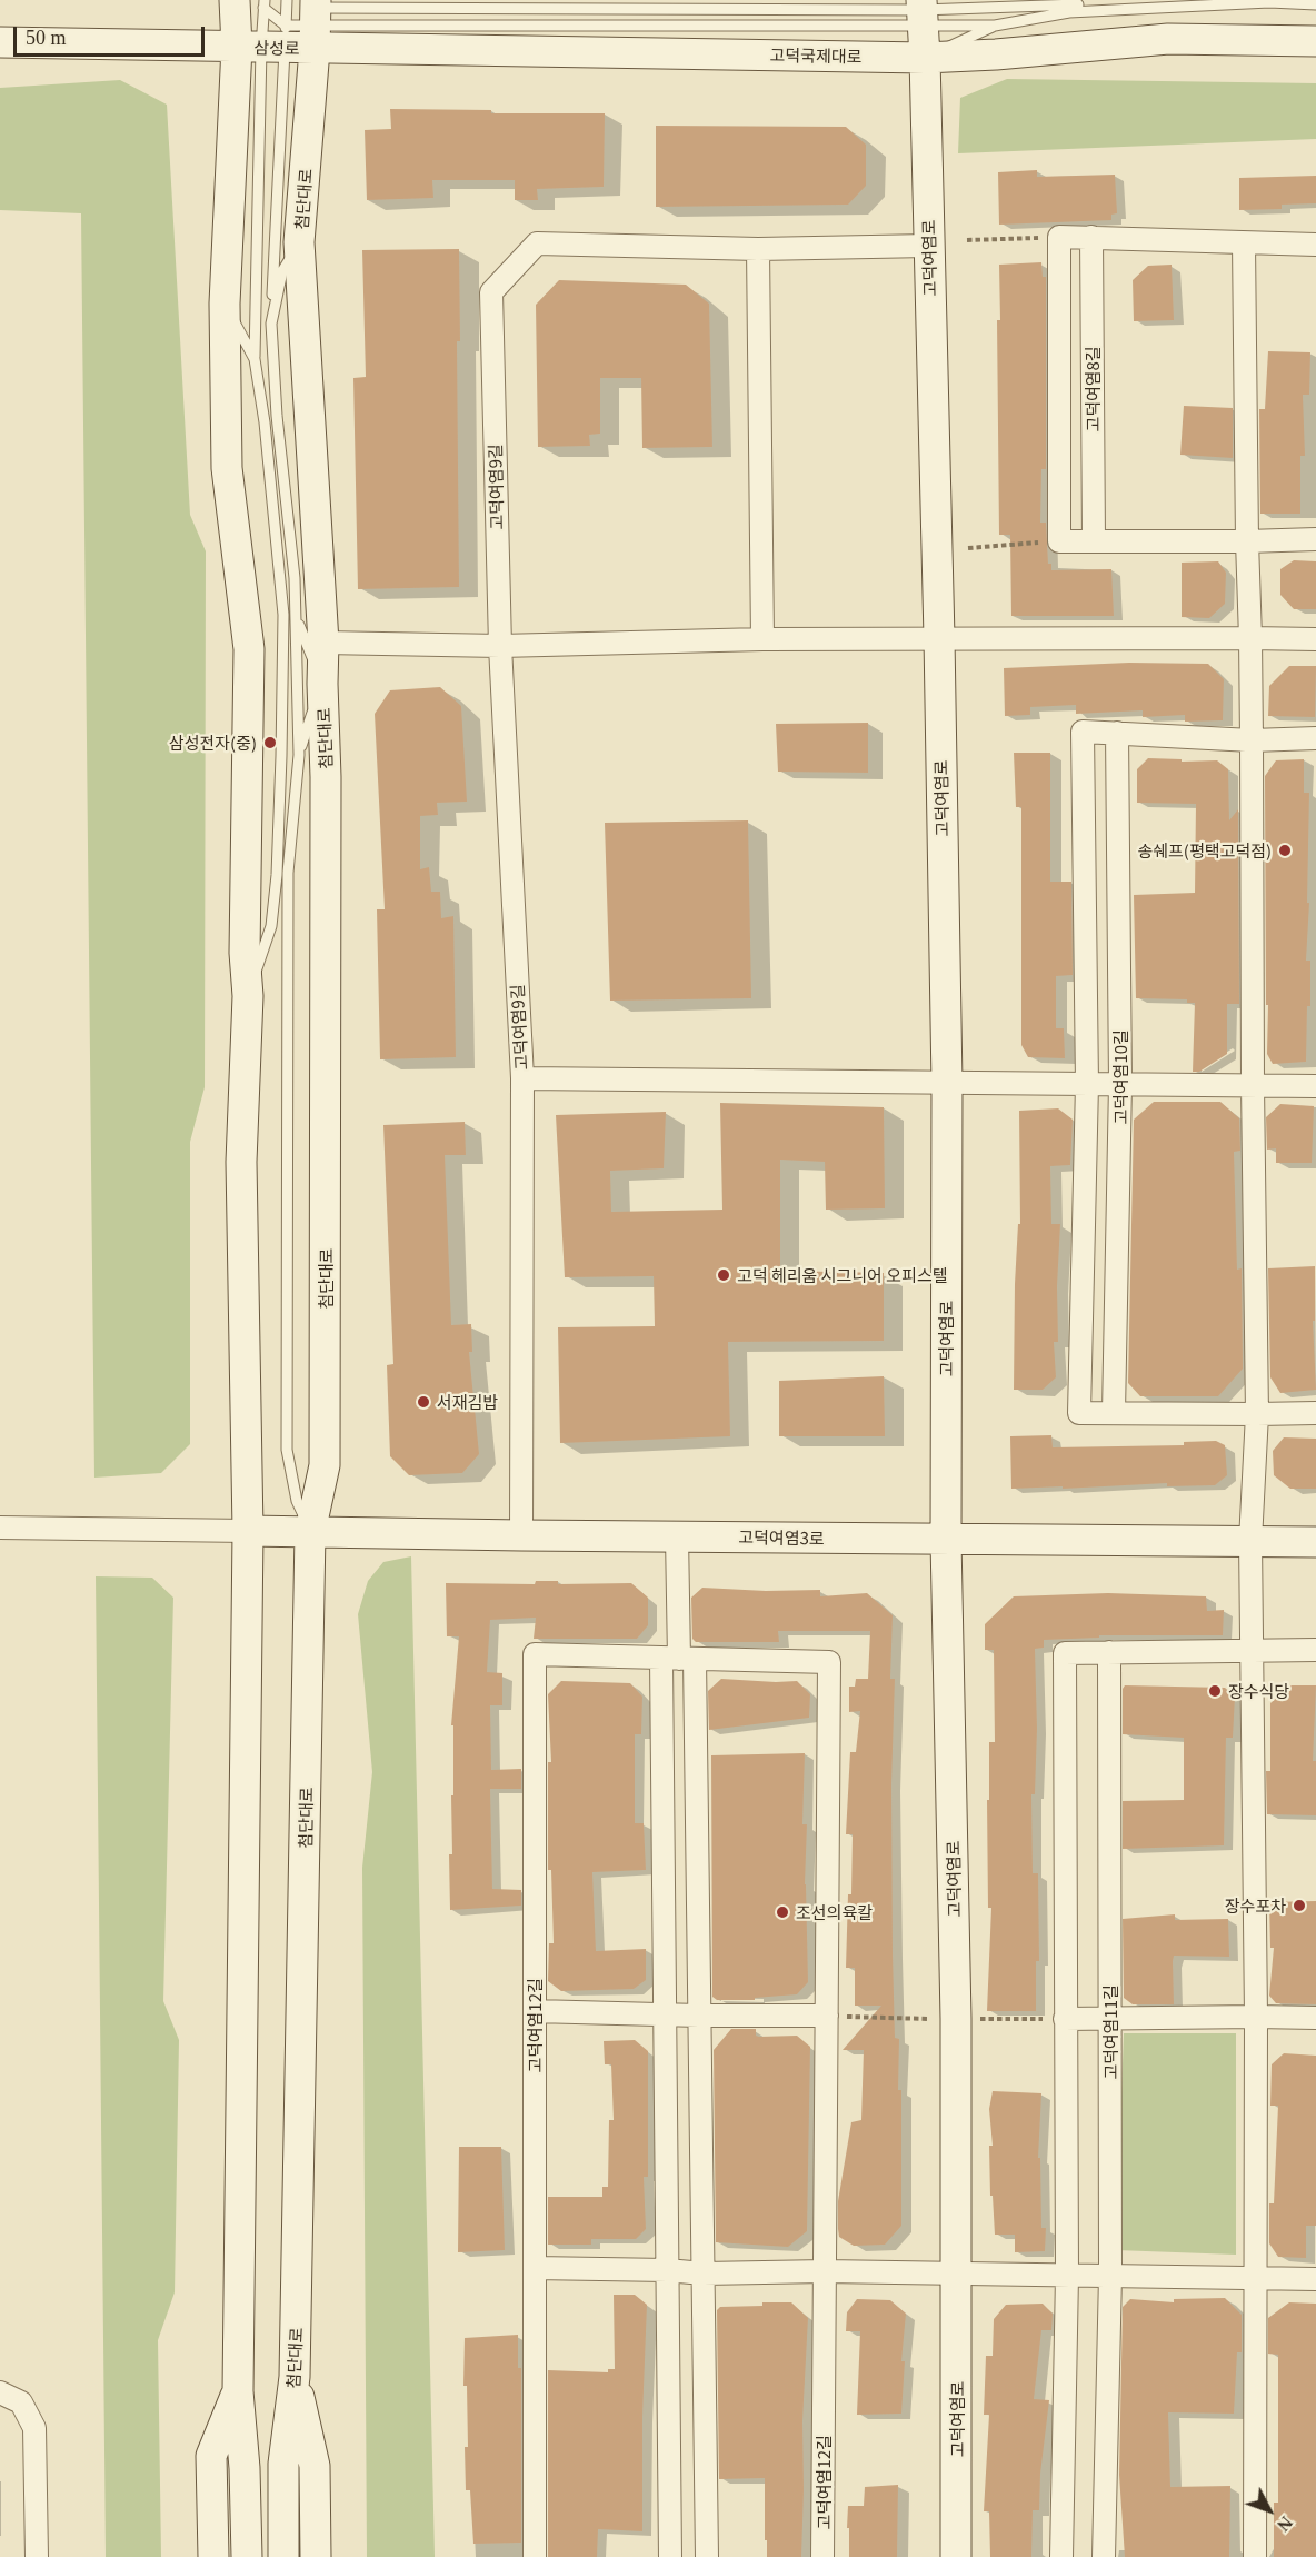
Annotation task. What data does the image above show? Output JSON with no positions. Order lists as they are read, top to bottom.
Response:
{
  "streets": {
    "street": [
      "삼성로",
      "고덕국제대로",
      "첨단대로",
      "고덕여염로",
      "고덕여염8길",
      "고덕여염9길",
      "고덕여염10길",
      "고덕여염3로",
      "고덕여염12길",
      "고덕여염11길"
    ]
  },
  "crossings": [
    ["삼성로", "고덕국제대로"],
    ["삼성로", "첨단대로"],
    ["고덕국제대로", "첨단대로"],
    ["고덕국제대로", "고덕여염로"],
    ["첨단대로", "고덕여염3로"],
    ["고덕여염로", "고덕여염9길"],
    ["고덕여염로", "고덕여염3로"],
    ["고덕여염9길", "고덕여염3로"]
  ],
  "places": [
    "삼성전자(중)",
    "송쉐프(평택고덕점)",
    "고덕 헤리움 시그니어 오피스텔",
    "서재김밥",
    "장수식당",
    "장수포차",
    "조선의육칼"
  ],
  "scale_bar": "50 m",
  "north": "bottom right"
}
